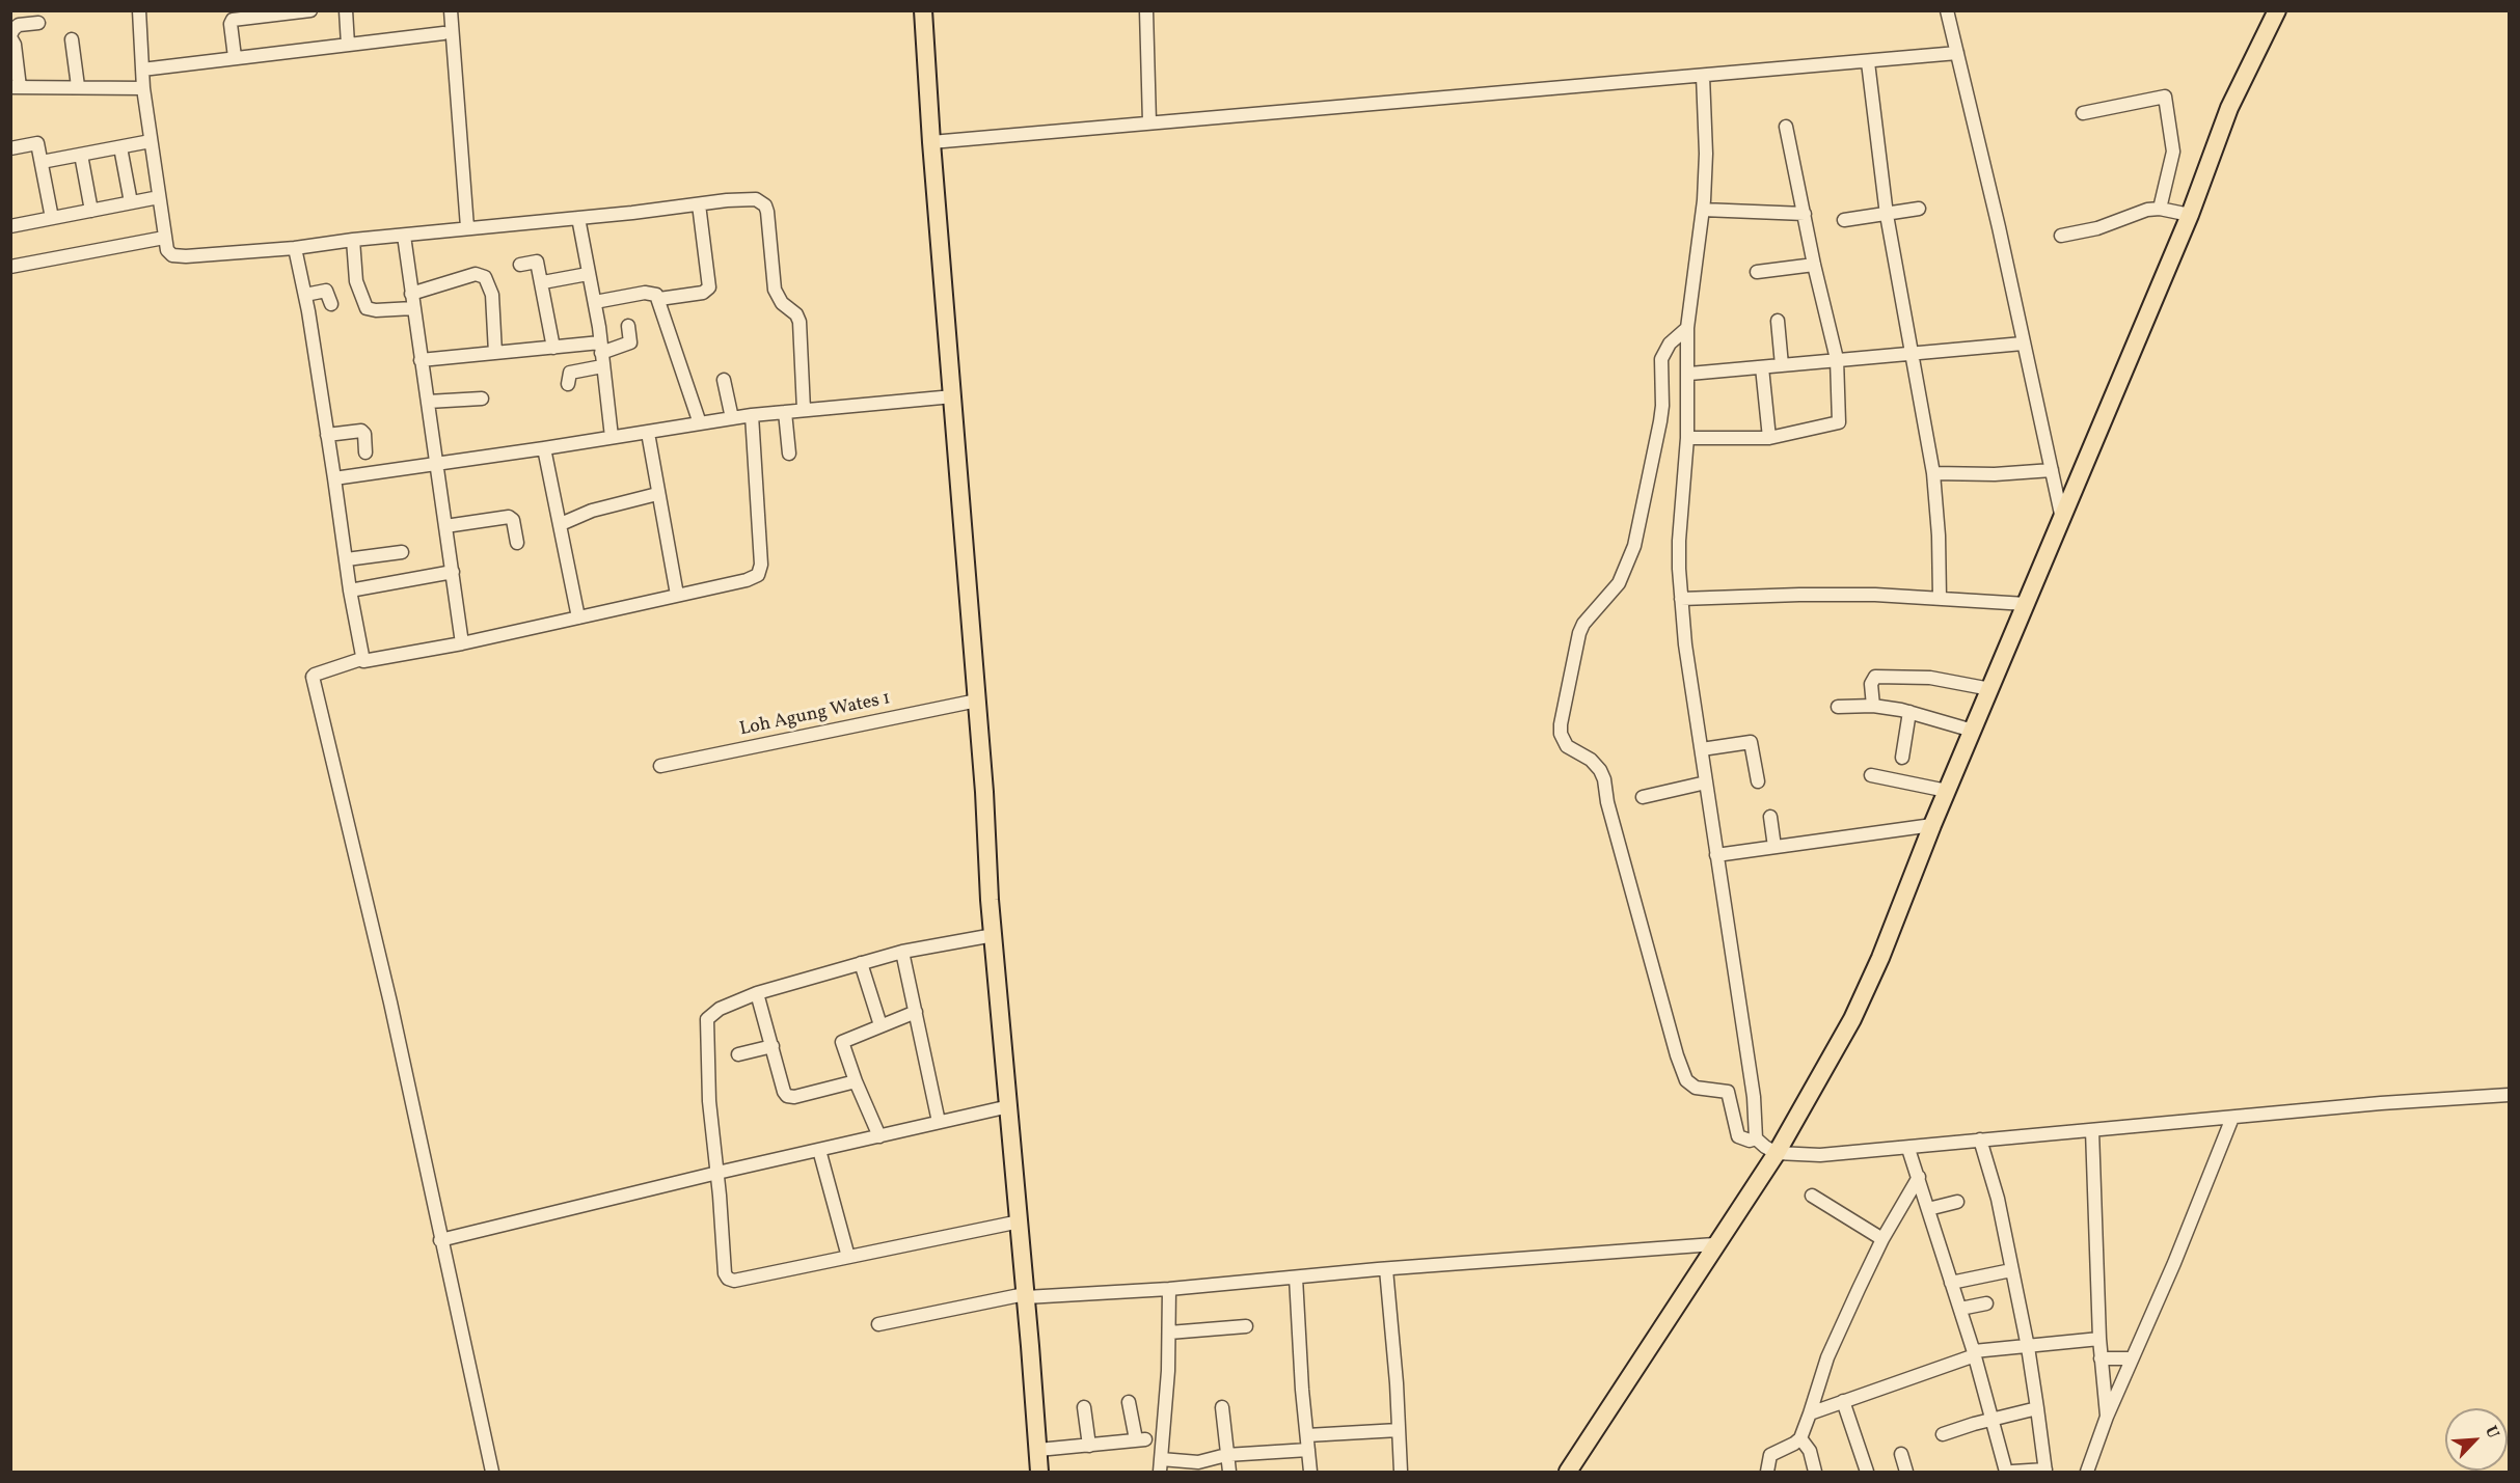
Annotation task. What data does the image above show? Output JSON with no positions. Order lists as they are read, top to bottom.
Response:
{
  "streets": {
    "street": ["Loh Agung Wates 1"]
  },
  "north": "top right"
}
